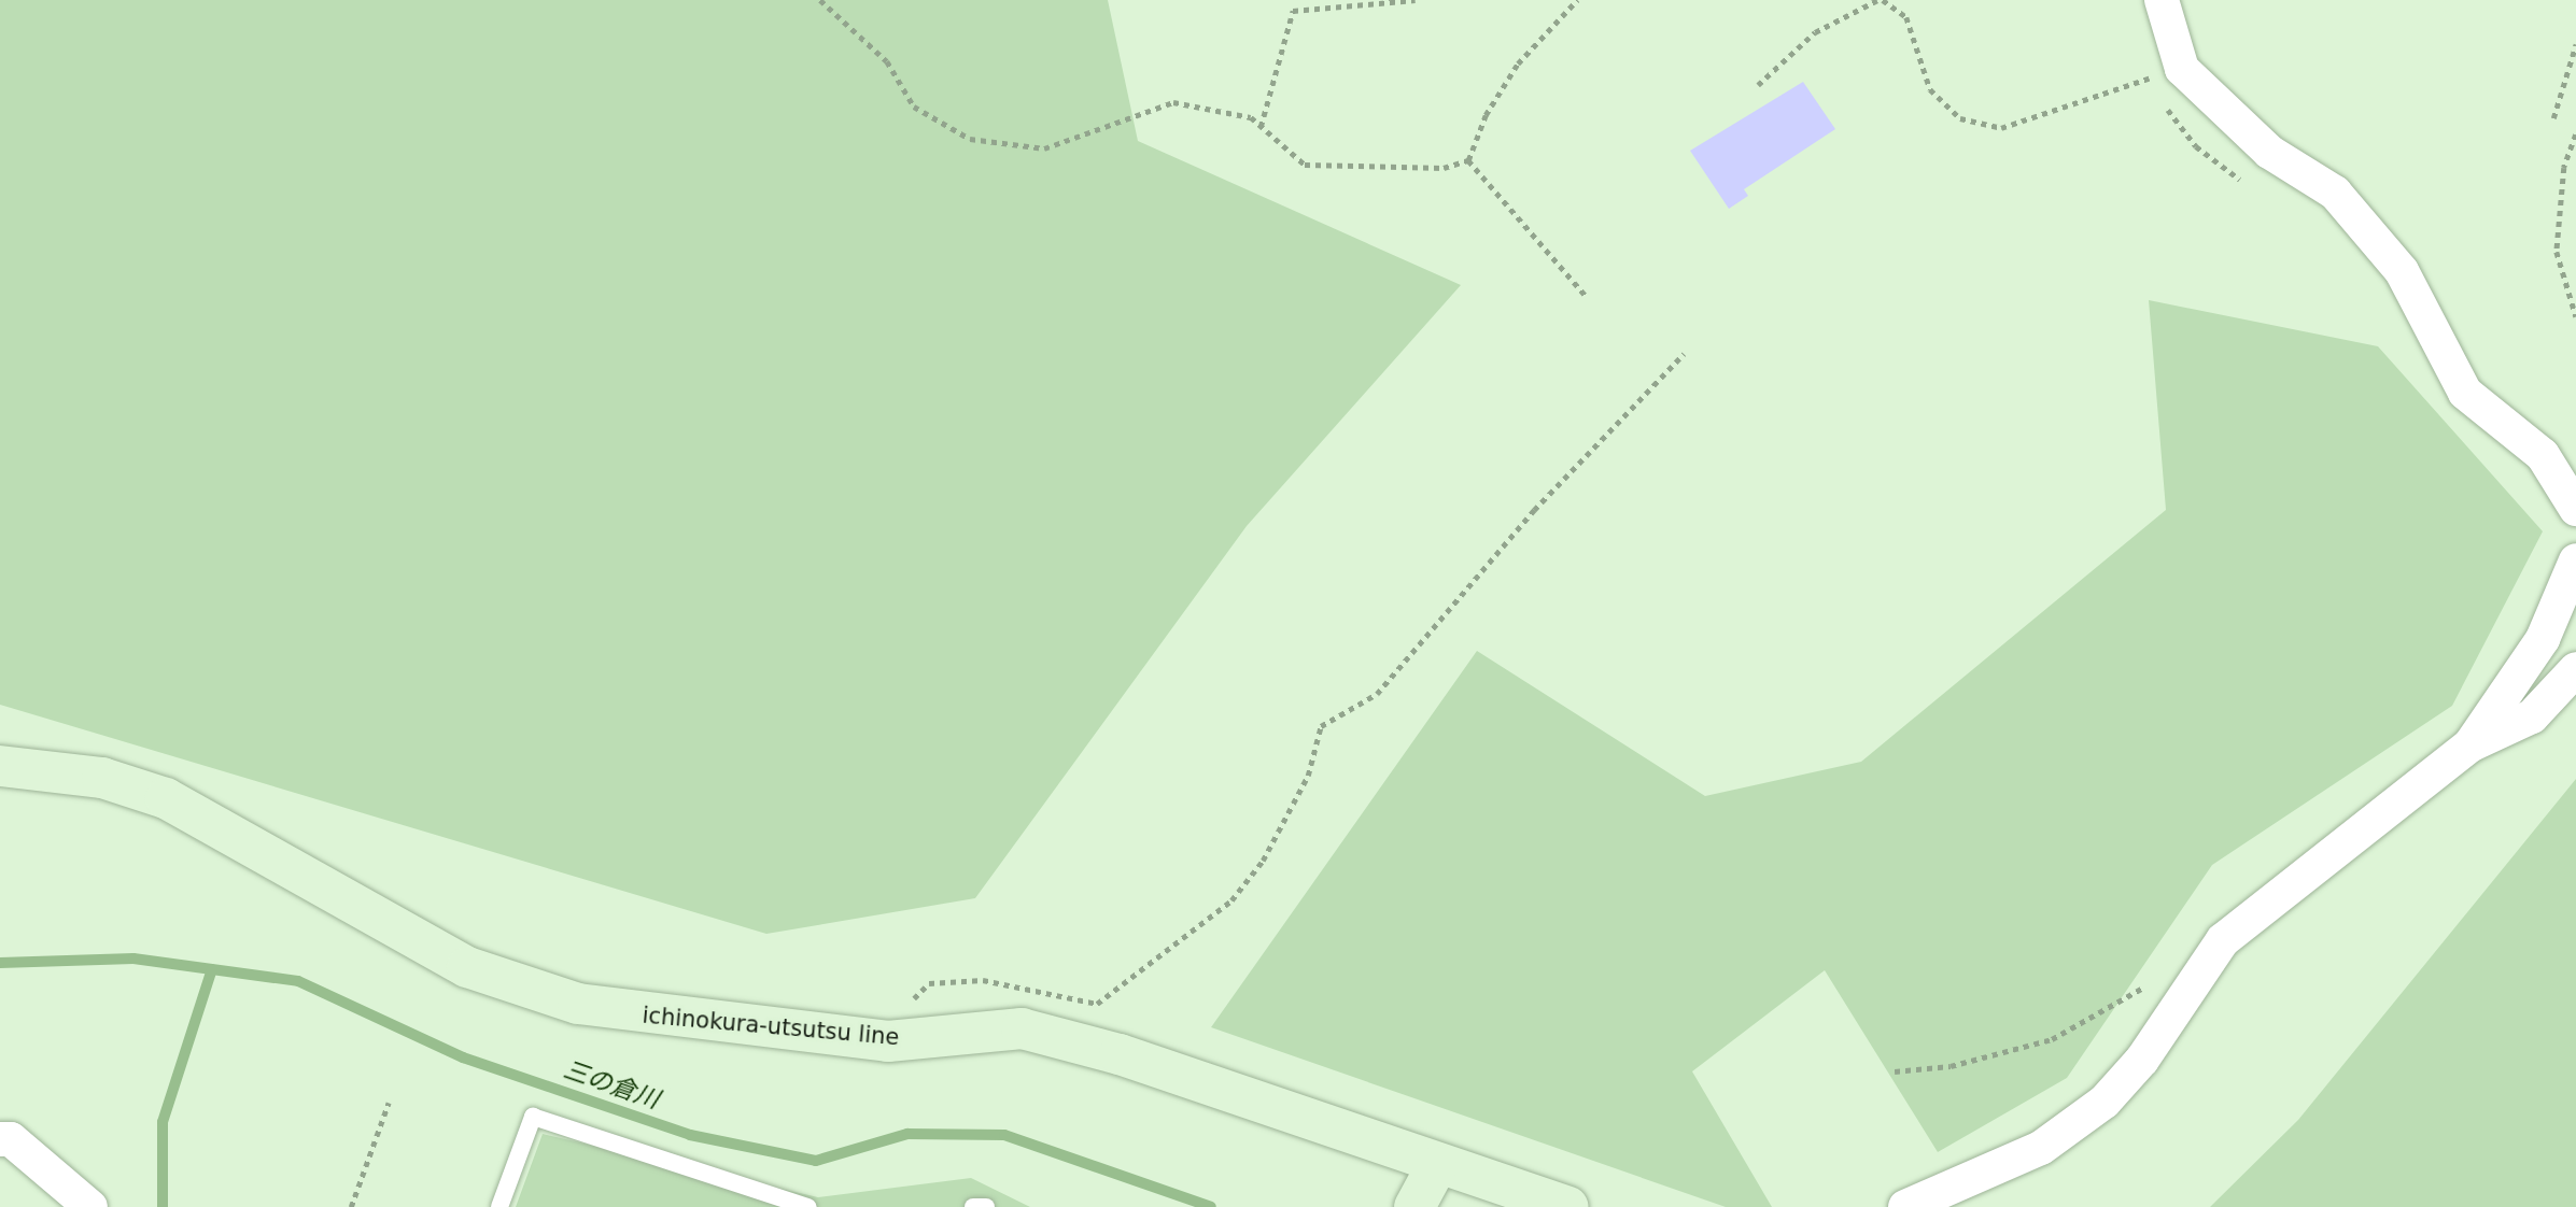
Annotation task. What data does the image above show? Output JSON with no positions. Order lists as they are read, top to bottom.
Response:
{
  "streets": {
    "main road": ["ichinokura-utsutsu line"]
  },
  "water": ["三の倉川"]
}
